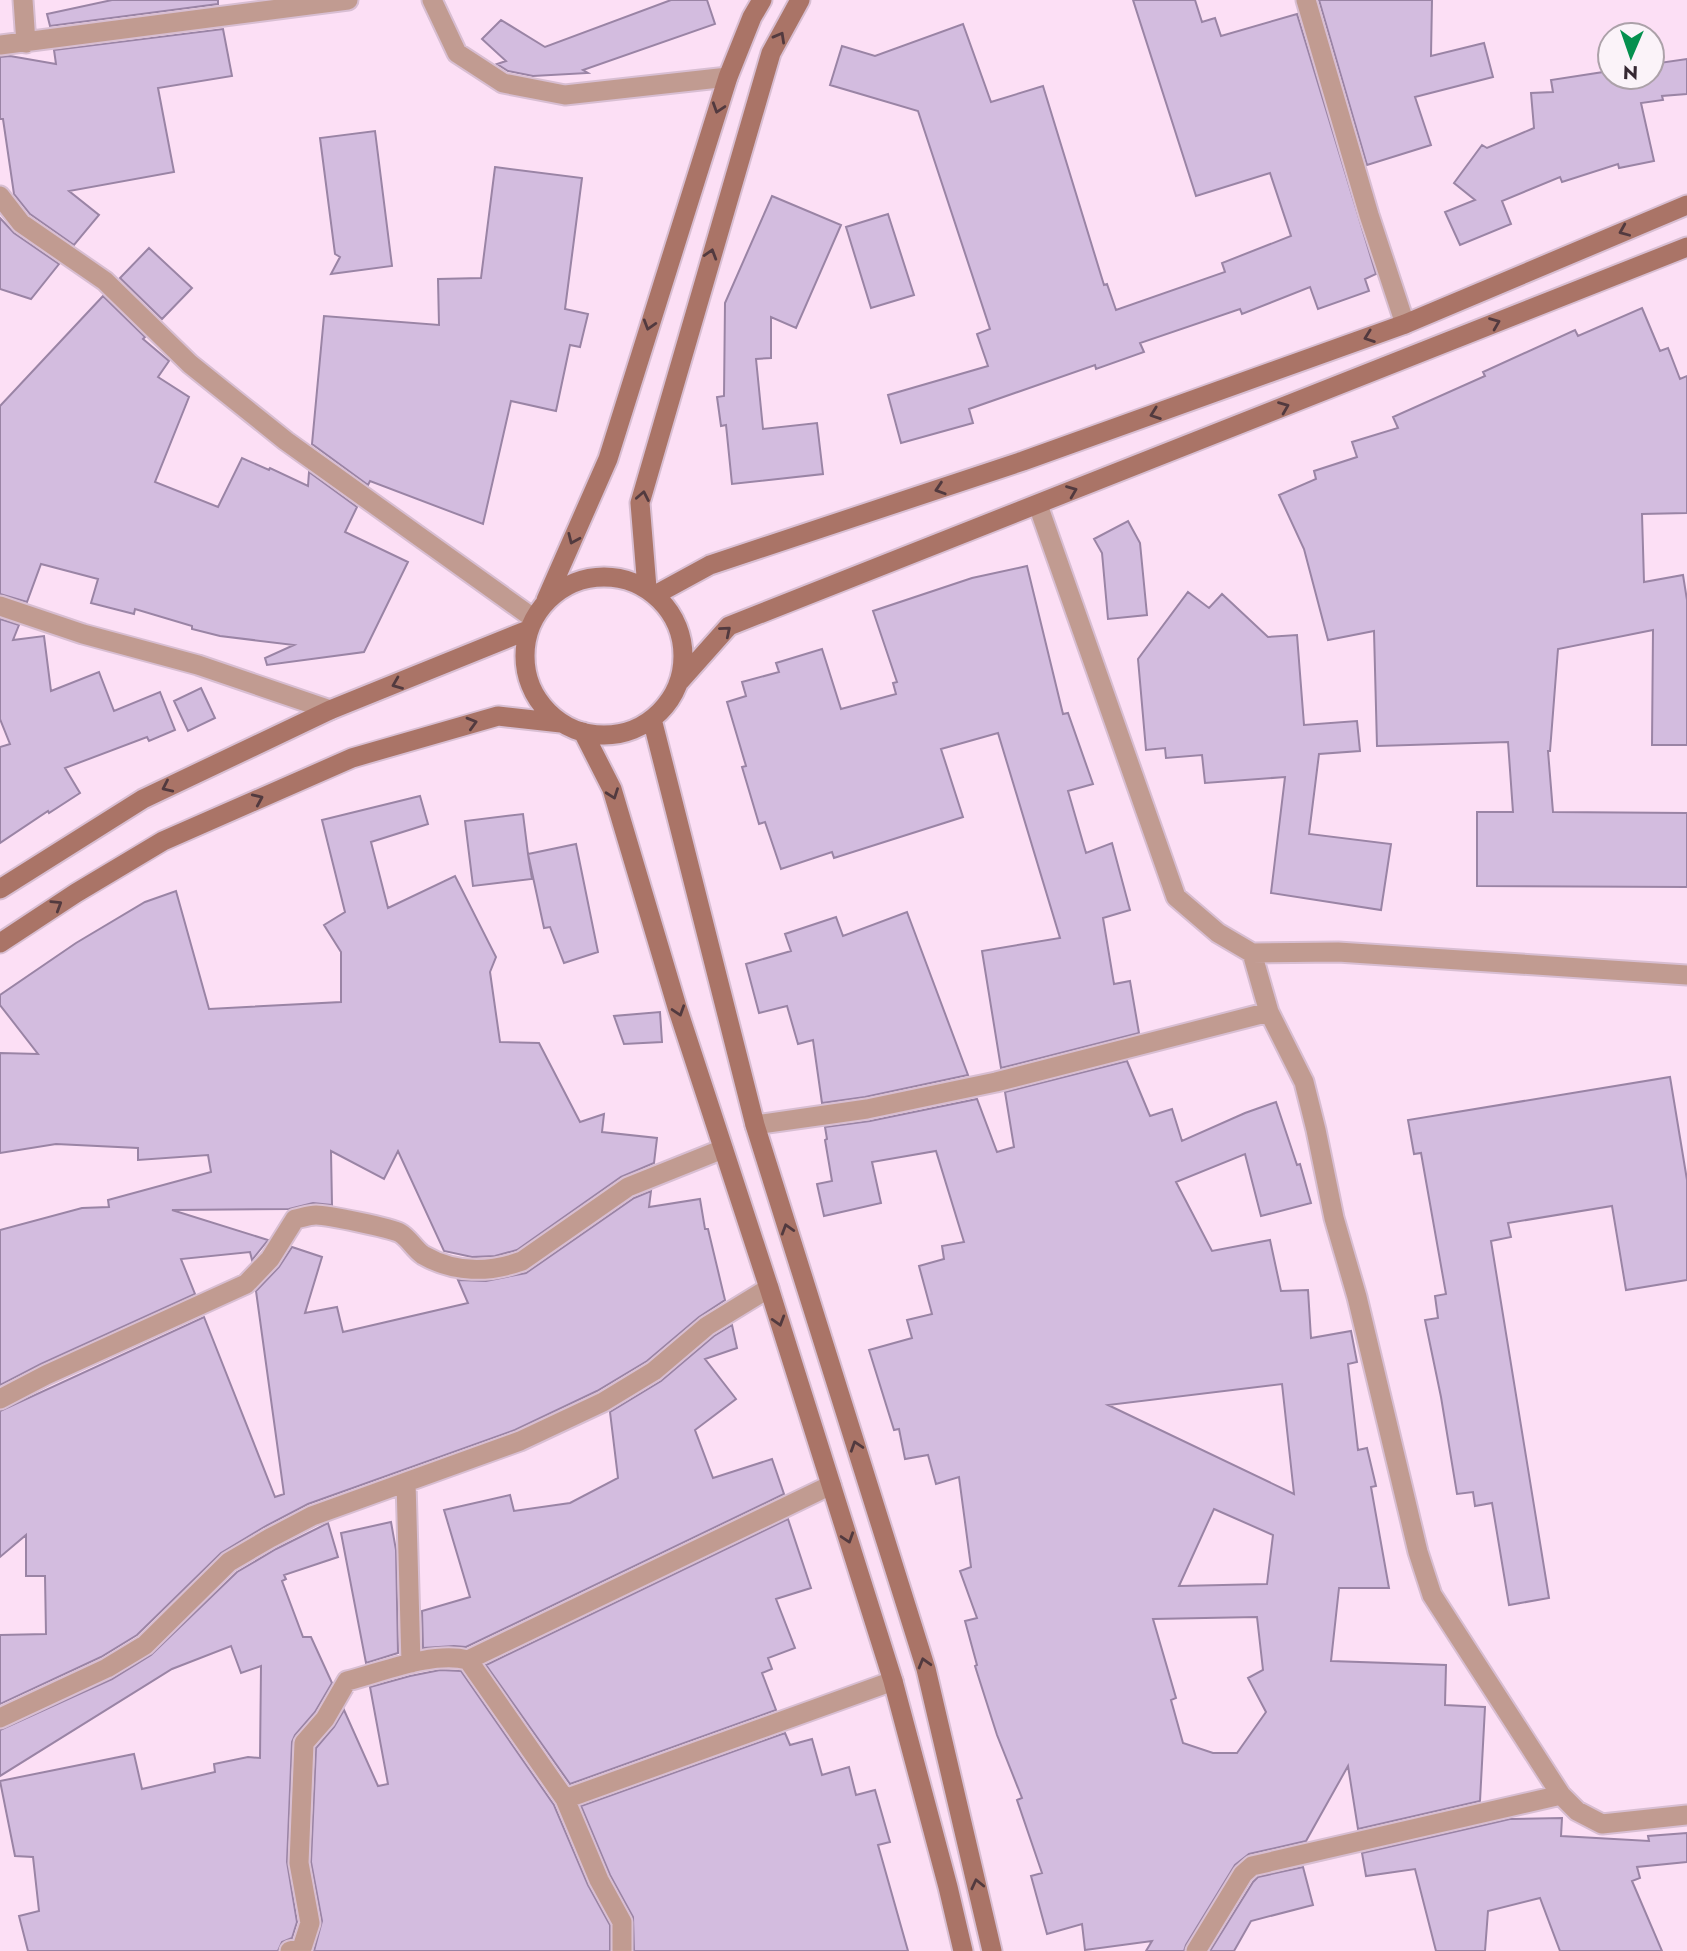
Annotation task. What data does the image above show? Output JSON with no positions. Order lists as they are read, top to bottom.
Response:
{
  "north": "bottom"
}
